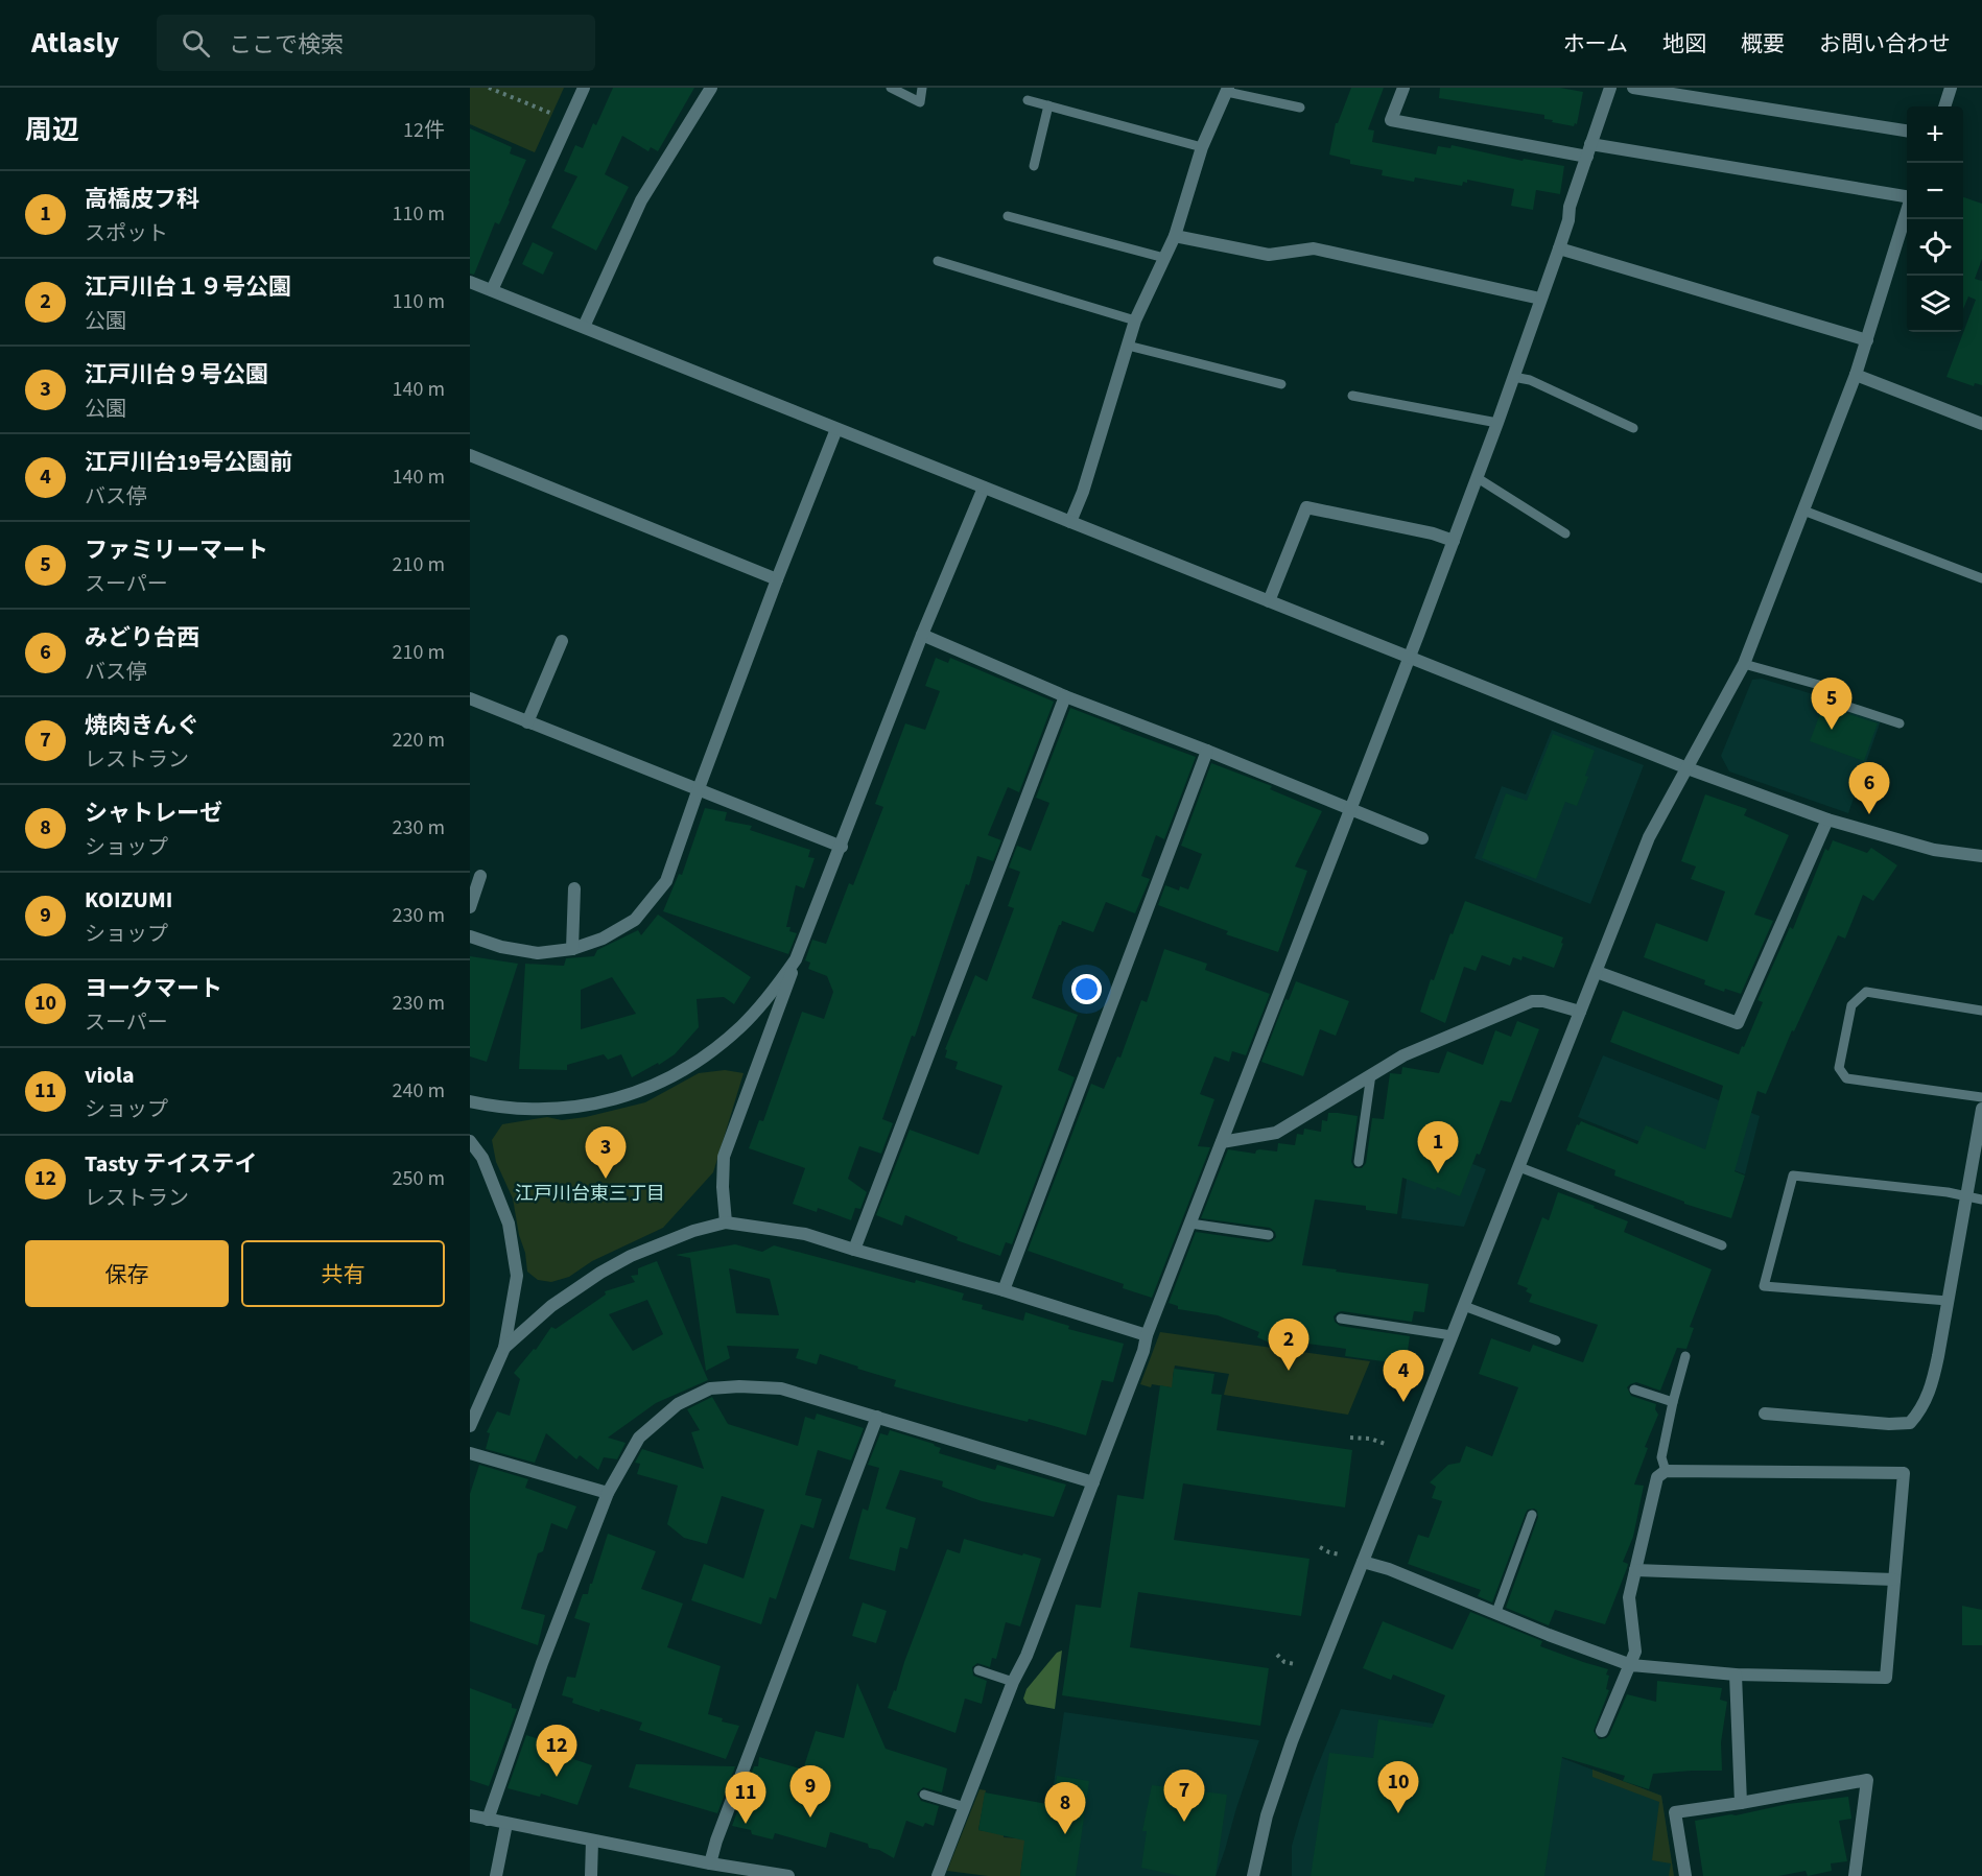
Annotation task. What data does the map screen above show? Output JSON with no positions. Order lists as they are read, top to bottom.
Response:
{
  "districts": ["江戸川台東三丁目"],
  "page": {
    "header": "Atlasly",
    "search": "ここで検索",
    "nav": [
      "ホーム",
      "地図",
      "概要",
      "お問い合わせ"
    ],
    "heading": ["周辺", "12件"],
    "map_buttons": ["+", "−"],
    "list": [
      {
        "mark": "1",
        "name": "高橋皮フ科",
        "note": "スポット",
        "value": "110 m"
      },
      {
        "mark": "2",
        "name": "江戸川台１９号公園",
        "note": "公園",
        "value": "110 m"
      },
      {
        "mark": "3",
        "name": "江戸川台９号公園",
        "note": "公園",
        "value": "140 m"
      },
      {
        "mark": "4",
        "name": "江戸川台19号公園前",
        "note": "バス停",
        "value": "140 m"
      },
      {
        "mark": "5",
        "name": "ファミリーマート",
        "note": "スーパー",
        "value": "210 m"
      },
      {
        "mark": "6",
        "name": "みどり台西",
        "note": "バス停",
        "value": "210 m"
      },
      {
        "mark": "7",
        "name": "焼肉きんぐ",
        "note": "レストラン",
        "value": "220 m"
      },
      {
        "mark": "8",
        "name": "シャトレーゼ",
        "note": "ショップ",
        "value": "230 m"
      },
      {
        "mark": "9",
        "name": "KOIZUMI",
        "note": "ショップ",
        "value": "230 m"
      },
      {
        "mark": "10",
        "name": "ヨークマート",
        "note": "スーパー",
        "value": "230 m"
      },
      {
        "mark": "11",
        "name": "viola",
        "note": "ショップ",
        "value": "240 m"
      },
      {
        "mark": "12",
        "name": "Tasty テイステイ",
        "note": "レストラン",
        "value": "250 m"
      }
    ],
    "pins": [
      "5",
      "6",
      "1",
      "3",
      "2",
      "4",
      "12",
      "10",
      "9",
      "7",
      "11",
      "8"
    ],
    "buttons": ["保存", "共有"]
  }
}
